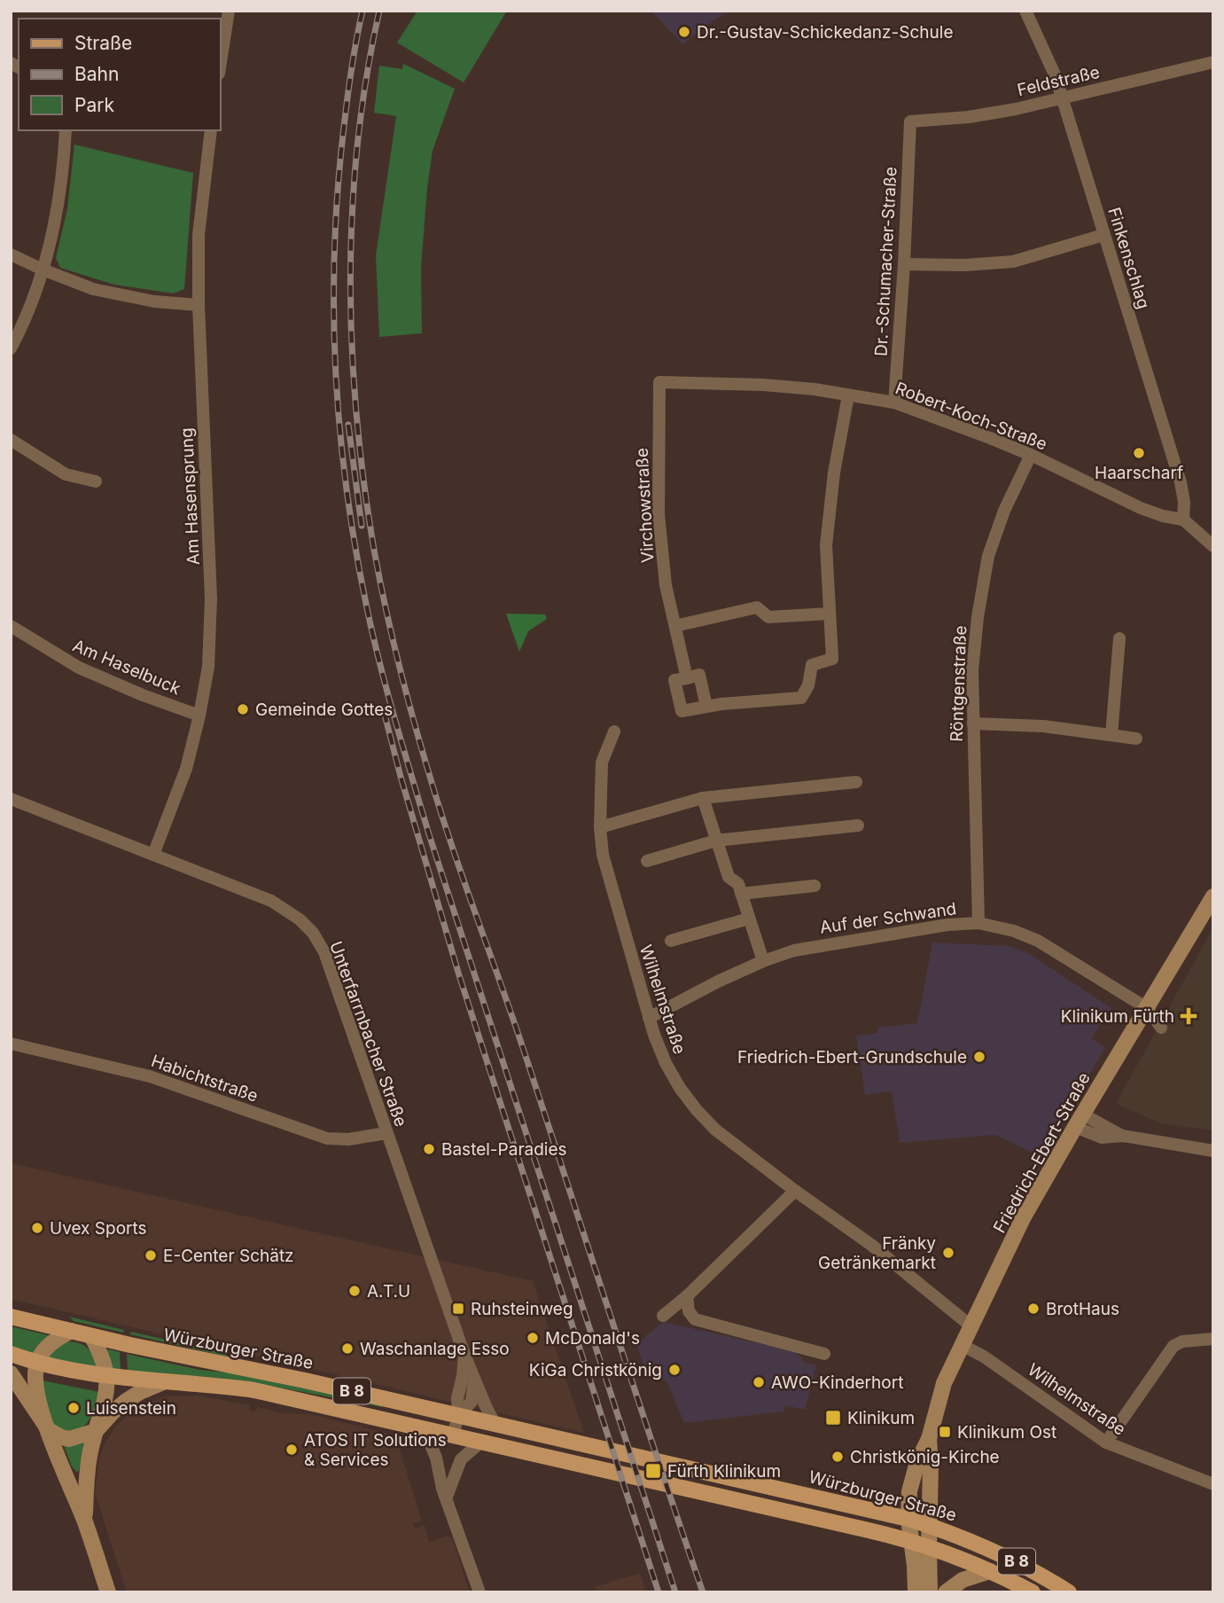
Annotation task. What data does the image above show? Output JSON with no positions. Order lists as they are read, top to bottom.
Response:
{
  "streets": {
    "main road": ["Würzburger Straße", "B 8"],
    "street": [
      "Feldstraße",
      "Finkenschlag",
      "Dr.-Schumacher-Straße",
      "Robert-Koch-Straße",
      "Am Hasensprung",
      "Virchowstraße",
      "Am Haselbuck",
      "Röntgenstraße",
      "Auf der Schwand",
      "Wilhelmstraße",
      "Unterfarrnbacher Straße",
      "Habichtstraße",
      "Friedrich-Ebert-Straße"
    ]
  },
  "crossings": [
    ["Feldstraße", "Finkenschlag"],
    ["Feldstraße", "Dr.-Schumacher-Straße"],
    ["Finkenschlag", "Robert-Koch-Straße"],
    ["Dr.-Schumacher-Straße", "Robert-Koch-Straße"],
    ["Robert-Koch-Straße", "Virchowstraße"],
    ["Robert-Koch-Straße", "Röntgenstraße"],
    ["Am Hasensprung", "Am Haselbuck"],
    ["Am Hasensprung", "Unterfarrnbacher Straße"],
    ["Röntgenstraße", "Auf der Schwand"],
    ["Auf der Schwand", "Wilhelmstraße"],
    ["Auf der Schwand", "Friedrich-Ebert-Straße"],
    ["Wilhelmstraße", "Friedrich-Ebert-Straße"],
    ["Unterfarrnbacher Straße", "Habichtstraße"],
    ["Unterfarrnbacher Straße", "Würzburger Straße"],
    ["Friedrich-Ebert-Straße", "Würzburger Straße"],
    ["Friedrich-Ebert-Straße", "B 8"]
  ],
  "places": {
    "other": [
      "Dr.-Gustav-Schickedanz-Schule",
      "Haarscharf",
      "Gemeinde Gottes",
      "Friedrich-Ebert-Grundschule",
      "Bastel-Paradies",
      "Uvex Sports",
      "Fränky Getränkemarkt",
      "E-Center Schätz",
      "A.T.U",
      "BrotHaus",
      "McDonald's",
      "Waschanlage Esso",
      "KiGa Christkönig",
      "AWO-Kinderhort",
      "Luisenstein",
      "ATOS IT Solutions & Services",
      "Christkönig-Kirche"
    ],
    "health": ["Klinikum Fürth"],
    "transit": [
      "Ruhsteinweg",
      "Klinikum",
      "Klinikum Ost",
      "Fürth Klinikum"
    ]
  },
  "legend": ["Straße", "Bahn", "Park"]
}
